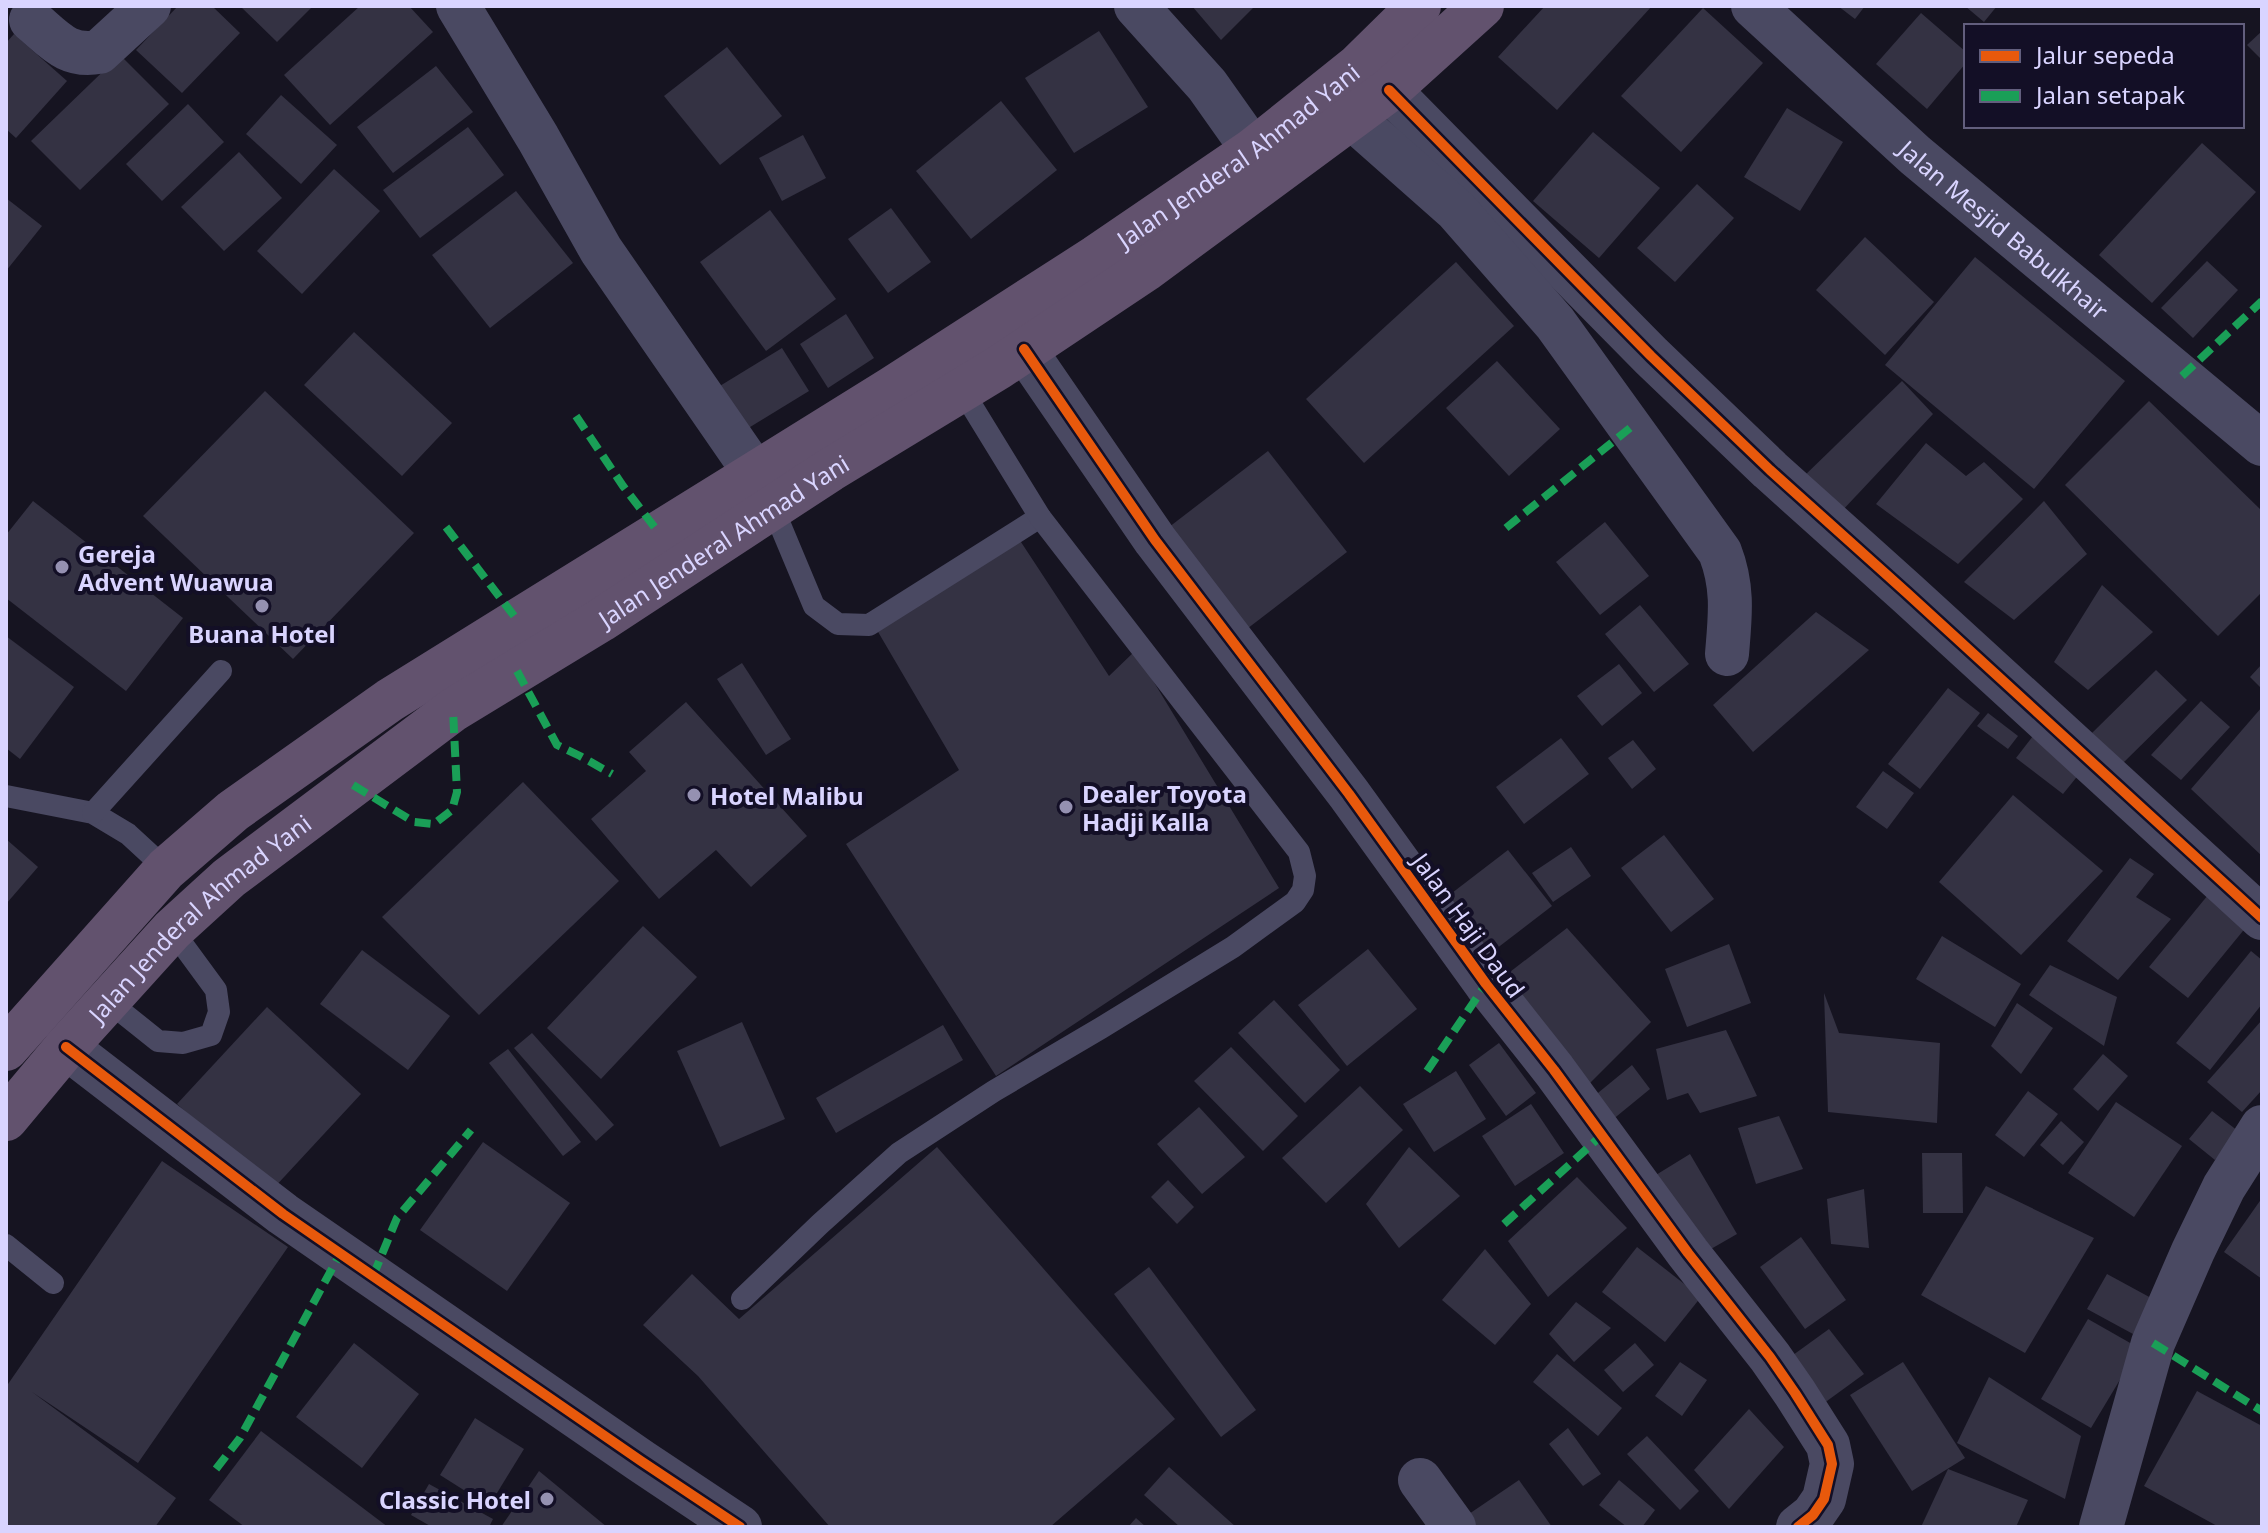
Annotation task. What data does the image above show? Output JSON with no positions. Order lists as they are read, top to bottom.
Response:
{
  "streets": {
    "highway": ["Jalan Jenderal Ahmad Yani"],
    "street": ["Jalan Mesjid Babulkhair", "Jalan Haji Daud"]
  },
  "crossings": [
    ["Jalan Jenderal Ahmad Yani", "Jalan Haji Daud"]
  ],
  "places": [
    "Gereja Advent Wuawua",
    "Buana Hotel",
    "Hotel Malibu",
    "Dealer Toyota Hadji Kalla",
    "Classic Hotel"
  ],
  "legend": ["Jalur sepeda", "Jalan setapak"]
}
